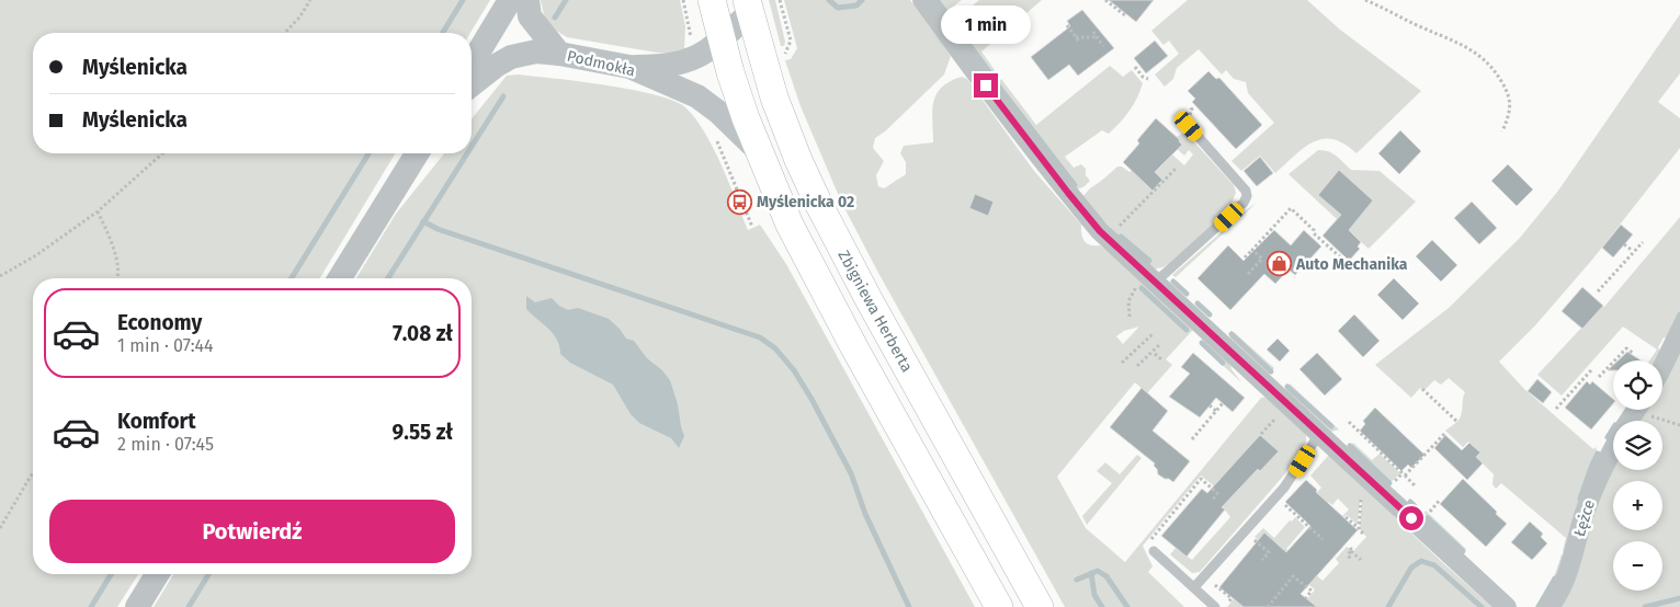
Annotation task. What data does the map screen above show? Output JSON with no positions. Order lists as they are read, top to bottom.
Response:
{
  "streets": {
    "main road": ["Zbigniewa Herberta"],
    "street": ["Podmokła", "Łężce"]
  },
  "places": {
    "bus stop": ["Myślenicka 02"],
    "shop": ["Auto Mechanika"]
  },
  "page": {
    "bubble": "1 min",
    "banner": ["Myślenicka", "Myślenicka"],
    "list": [
      {
        "name": "Economy",
        "note": "1 min · 07:44",
        "value": "7.08 zł"
      },
      {
        "name": "Komfort",
        "note": "2 min · 07:45",
        "value": "9.55 zł"
      }
    ],
    "map_buttons": ["+", "−"],
    "buttons": "Potwierdź"
  }
}
